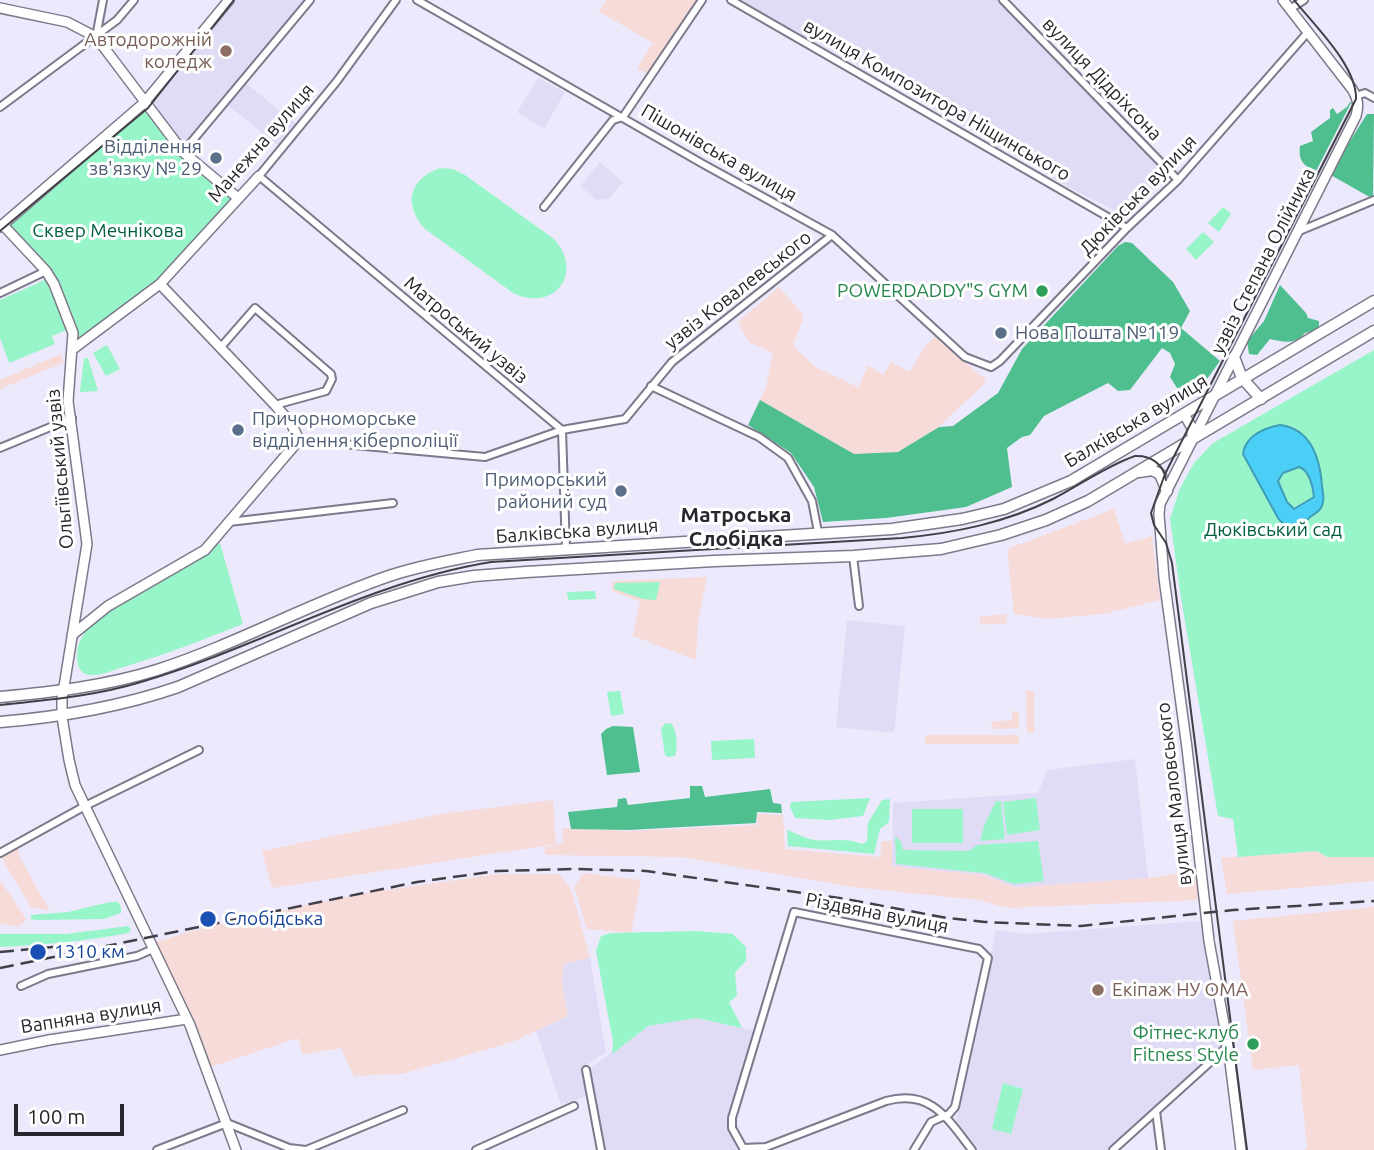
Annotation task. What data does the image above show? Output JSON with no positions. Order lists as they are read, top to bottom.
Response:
{
  "streets": {
    "main road": ["Балківська вулиця"],
    "street": [
      "вулиця Дідріхсона",
      "вулиця Композитора Ніщинського",
      "Манежна вулиця",
      "Пішонівська вулиця",
      "Дюківська вулиця",
      "узвіз Степана Олійника",
      "узвіз Ковалевського",
      "Матроський узвіз",
      "Ольгіївський узвіз",
      "вулиця Маловського",
      "Різдвяна вулиця",
      "Вапняна вулиця"
    ]
  },
  "crossings": [
    ["вулиця Дідріхсона", "Дюківська вулиця"],
    ["вулиця Композитора Ніщинського", "Дюківська вулиця"],
    ["Манежна вулиця", "Матроський узвіз"],
    ["Манежна вулиця", "Ольгіївський узвіз"],
    ["Пішонівська вулиця", "Дюківська вулиця"],
    ["Пішонівська вулиця", "узвіз Ковалевського"],
    ["узвіз Степана Олійника", "Балківська вулиця"],
    ["узвіз Степана Олійника", "вулиця Маловського"],
    ["узвіз Ковалевського", "Матроський узвіз"],
    ["Балківська вулиця", "Ольгіївський узвіз"],
    ["Балківська вулиця", "вулиця Маловського"],
    ["Ольгіївський узвіз", "Вапняна вулиця"]
  ],
  "districts": ["Матроська Слобідка"],
  "parks": ["Сквер Мечнікова", "Дюківський сад"],
  "places": [
    "Автодорожній коледж",
    "Відділення зв'язку № 29",
    "POWERDADDY\"S GYM",
    "Нова Пошта №119",
    "Причорноморське відділення кіберполіції",
    "Приморський районий суд",
    "Слобідська",
    "1310 км",
    "Екіпаж НУ ОМА",
    "Фітнес-клуб Fitness Style"
  ],
  "scale_bar": "100 m"
}
